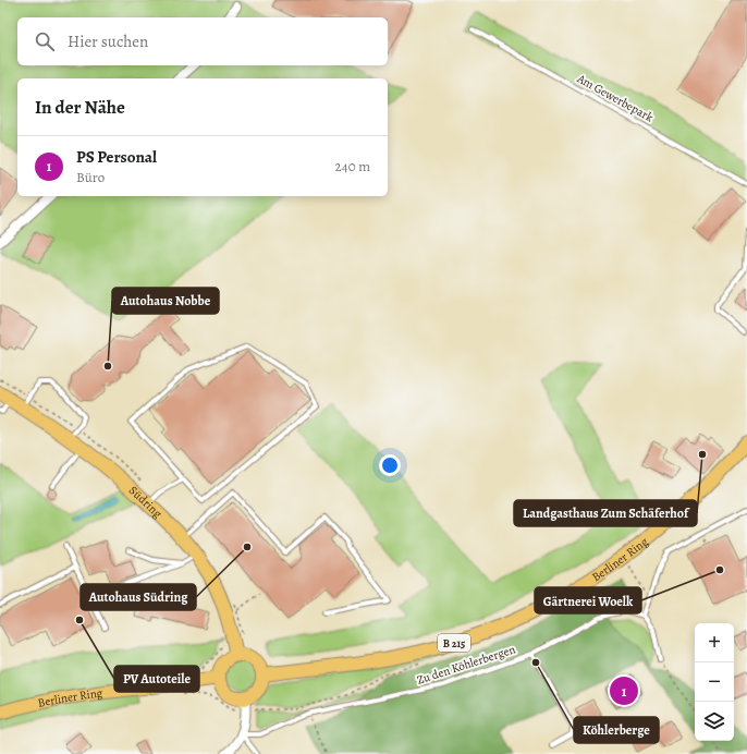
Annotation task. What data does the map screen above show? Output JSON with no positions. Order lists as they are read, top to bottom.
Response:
{
  "streets": {
    "main road": ["Südring", "Berliner Ring", "B 215"],
    "lane": ["Am Gewerbepark", "Zu den Köhlerbergen"]
  },
  "crossings": [
    ["Südring", "Berliner Ring"]
  ],
  "places": [
    "Autohaus Nobbe",
    "Landgasthaus Zum Schäferhof",
    "Autohaus Südring",
    "Gärtnerei Woelk",
    "PV Autoteile",
    "Köhlerberge"
  ],
  "page": {
    "search": "Hier suchen",
    "heading": "In der Nähe",
    "list": [
      {
        "mark": "1",
        "name": "PS Personal",
        "note": "Büro",
        "value": "240 m"
      }
    ],
    "map_buttons": ["+", "−"],
    "pins": "1"
  }
}
